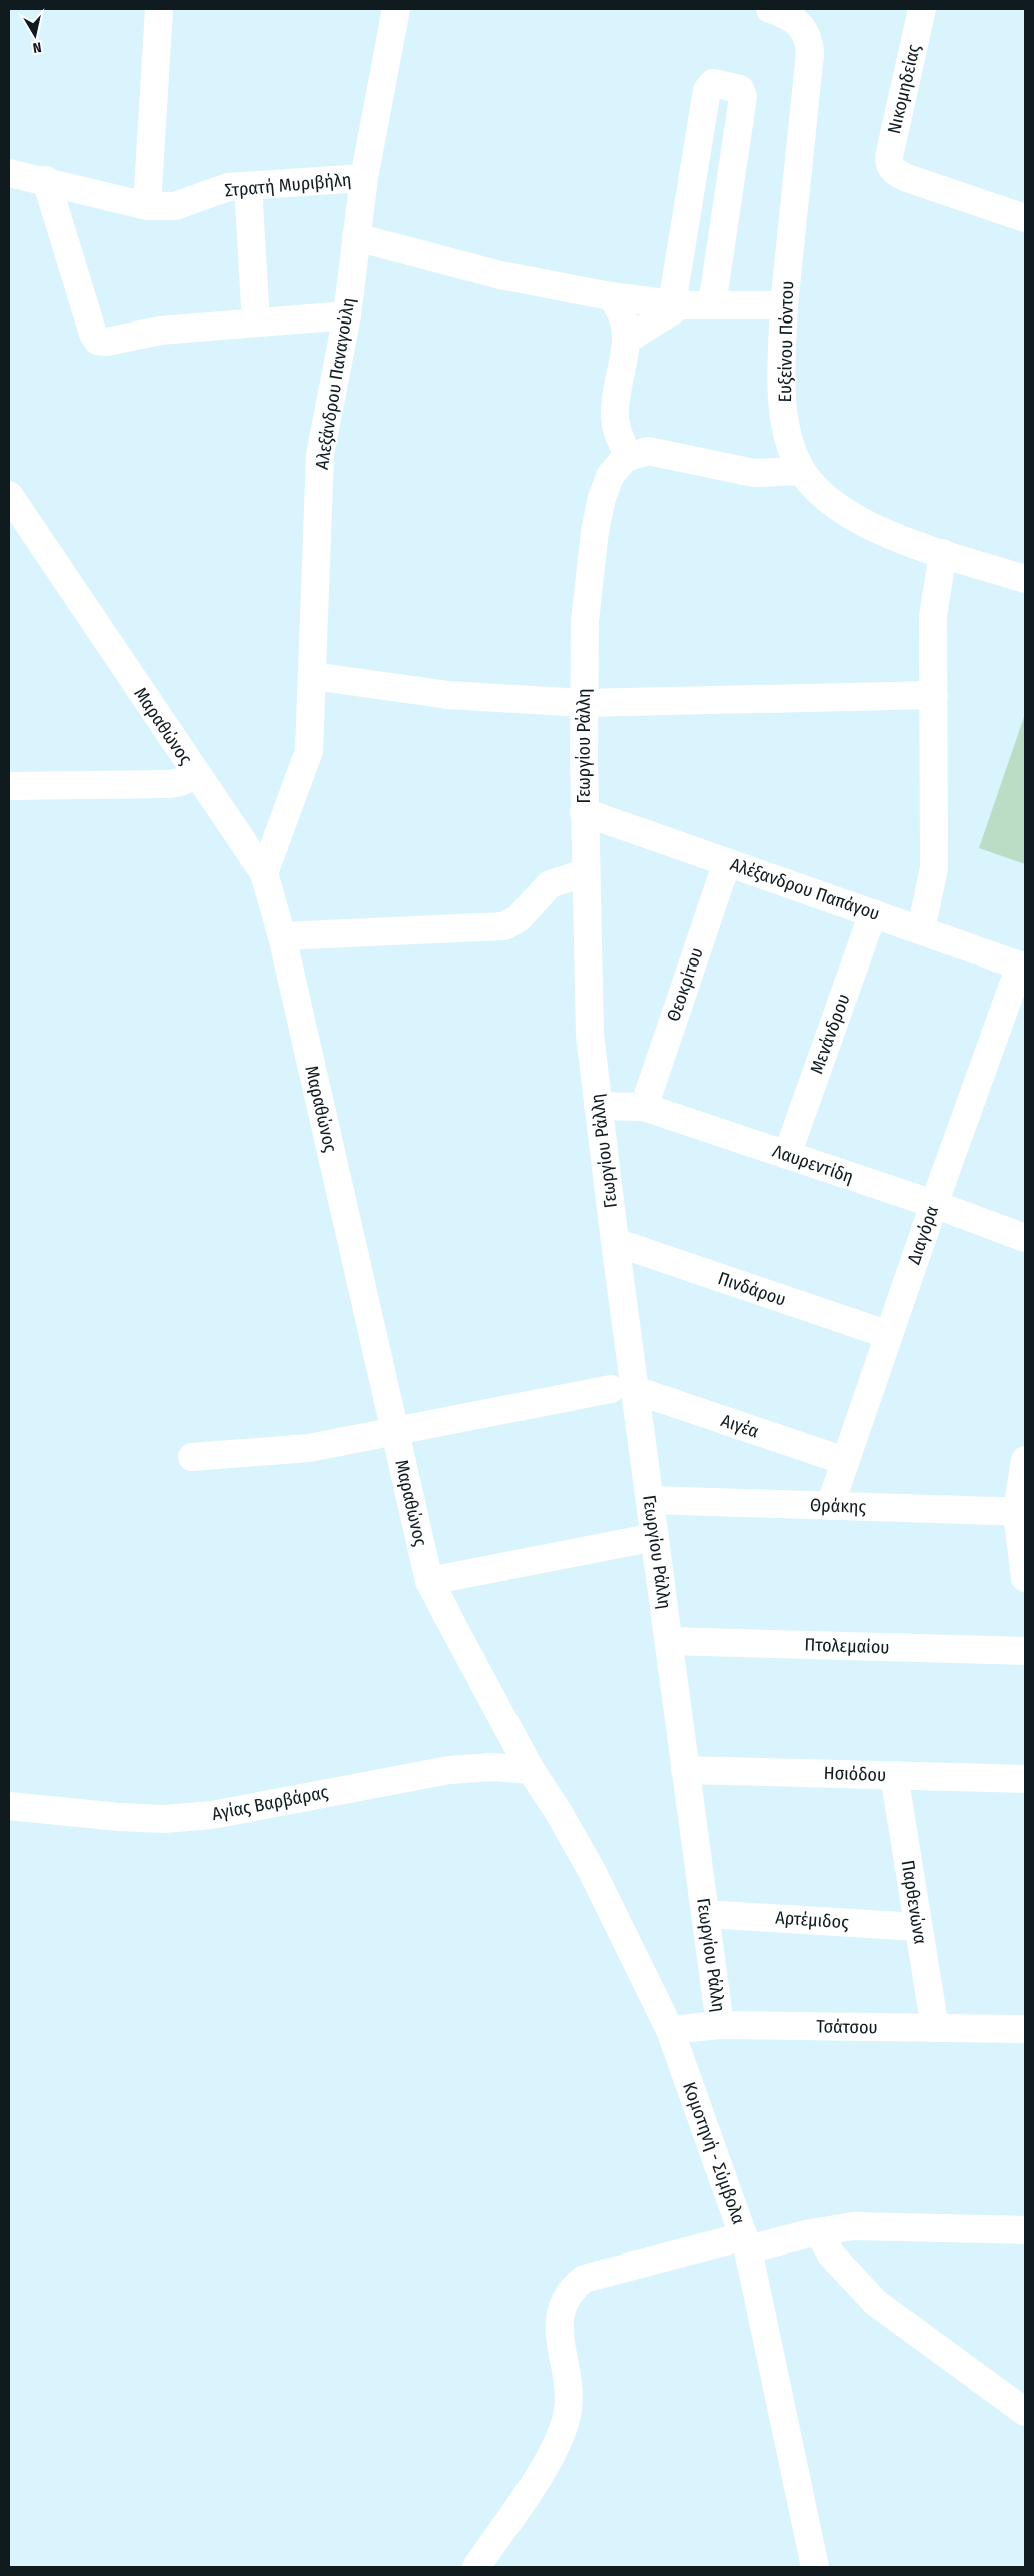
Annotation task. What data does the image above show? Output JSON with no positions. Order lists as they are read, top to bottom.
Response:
{
  "streets": {
    "street": [
      "Νικομηδείας",
      "Στρατή Μυριβήλη",
      "Ευξείνου Πόντου",
      "Αλεξάνδρου Παναγούλη",
      "Μαραθώνος",
      "Γεωργίου Ράλλη",
      "Αλέξανδρου Παπάγου",
      "Θεοκρίτου",
      "Μενάνδρου",
      "Λαυρεντίδη",
      "Διαγόρα",
      "Πινδάρου",
      "Αιγέα",
      "Θράκης",
      "Πτολεμαίου",
      "Ησιόδου",
      "Αγίας Βαρβάρας",
      "Παρθενώνα",
      "Αρτέμιδος",
      "Τσάτσου",
      "Κομοτηνή - Σύμβολα"
    ]
  },
  "crossings": [
    ["Στρατή Μυριβήλη", "Αλεξάνδρου Παναγούλη"],
    ["Αλεξάνδρου Παναγούλη", "Μαραθώνος"],
    ["Μαραθώνος", "Αγίας Βαρβάρας"],
    ["Μαραθώνος", "Κομοτηνή - Σύμβολα"],
    ["Γεωργίου Ράλλη", "Αλέξανδρου Παπάγου"],
    ["Γεωργίου Ράλλη", "Λαυρεντίδη"],
    ["Γεωργίου Ράλλη", "Πινδάρου"],
    ["Γεωργίου Ράλλη", "Αιγέα"],
    ["Γεωργίου Ράλλη", "Θράκης"],
    ["Γεωργίου Ράλλη", "Πτολεμαίου"],
    ["Γεωργίου Ράλλη", "Ησιόδου"],
    ["Γεωργίου Ράλλη", "Αρτέμιδος"],
    ["Γεωργίου Ράλλη", "Τσάτσου"],
    ["Αλέξανδρου Παπάγου", "Θεοκρίτου"],
    ["Αλέξανδρου Παπάγου", "Μενάνδρου"],
    ["Αλέξανδρου Παπάγου", "Διαγόρα"],
    ["Θεοκρίτου", "Λαυρεντίδη"],
    ["Μενάνδρου", "Λαυρεντίδη"],
    ["Λαυρεντίδη", "Διαγόρα"],
    ["Διαγόρα", "Πινδάρου"],
    ["Διαγόρα", "Αιγέα"],
    ["Διαγόρα", "Θράκης"],
    ["Ησιόδου", "Παρθενώνα"],
    ["Αγίας Βαρβάρας", "Κομοτηνή - Σύμβολα"],
    ["Παρθενώνα", "Αρτέμιδος"],
    ["Παρθενώνα", "Τσάτσου"],
    ["Τσάτσου", "Κομοτηνή - Σύμβολα"]
  ],
  "north": "bottom"
}
